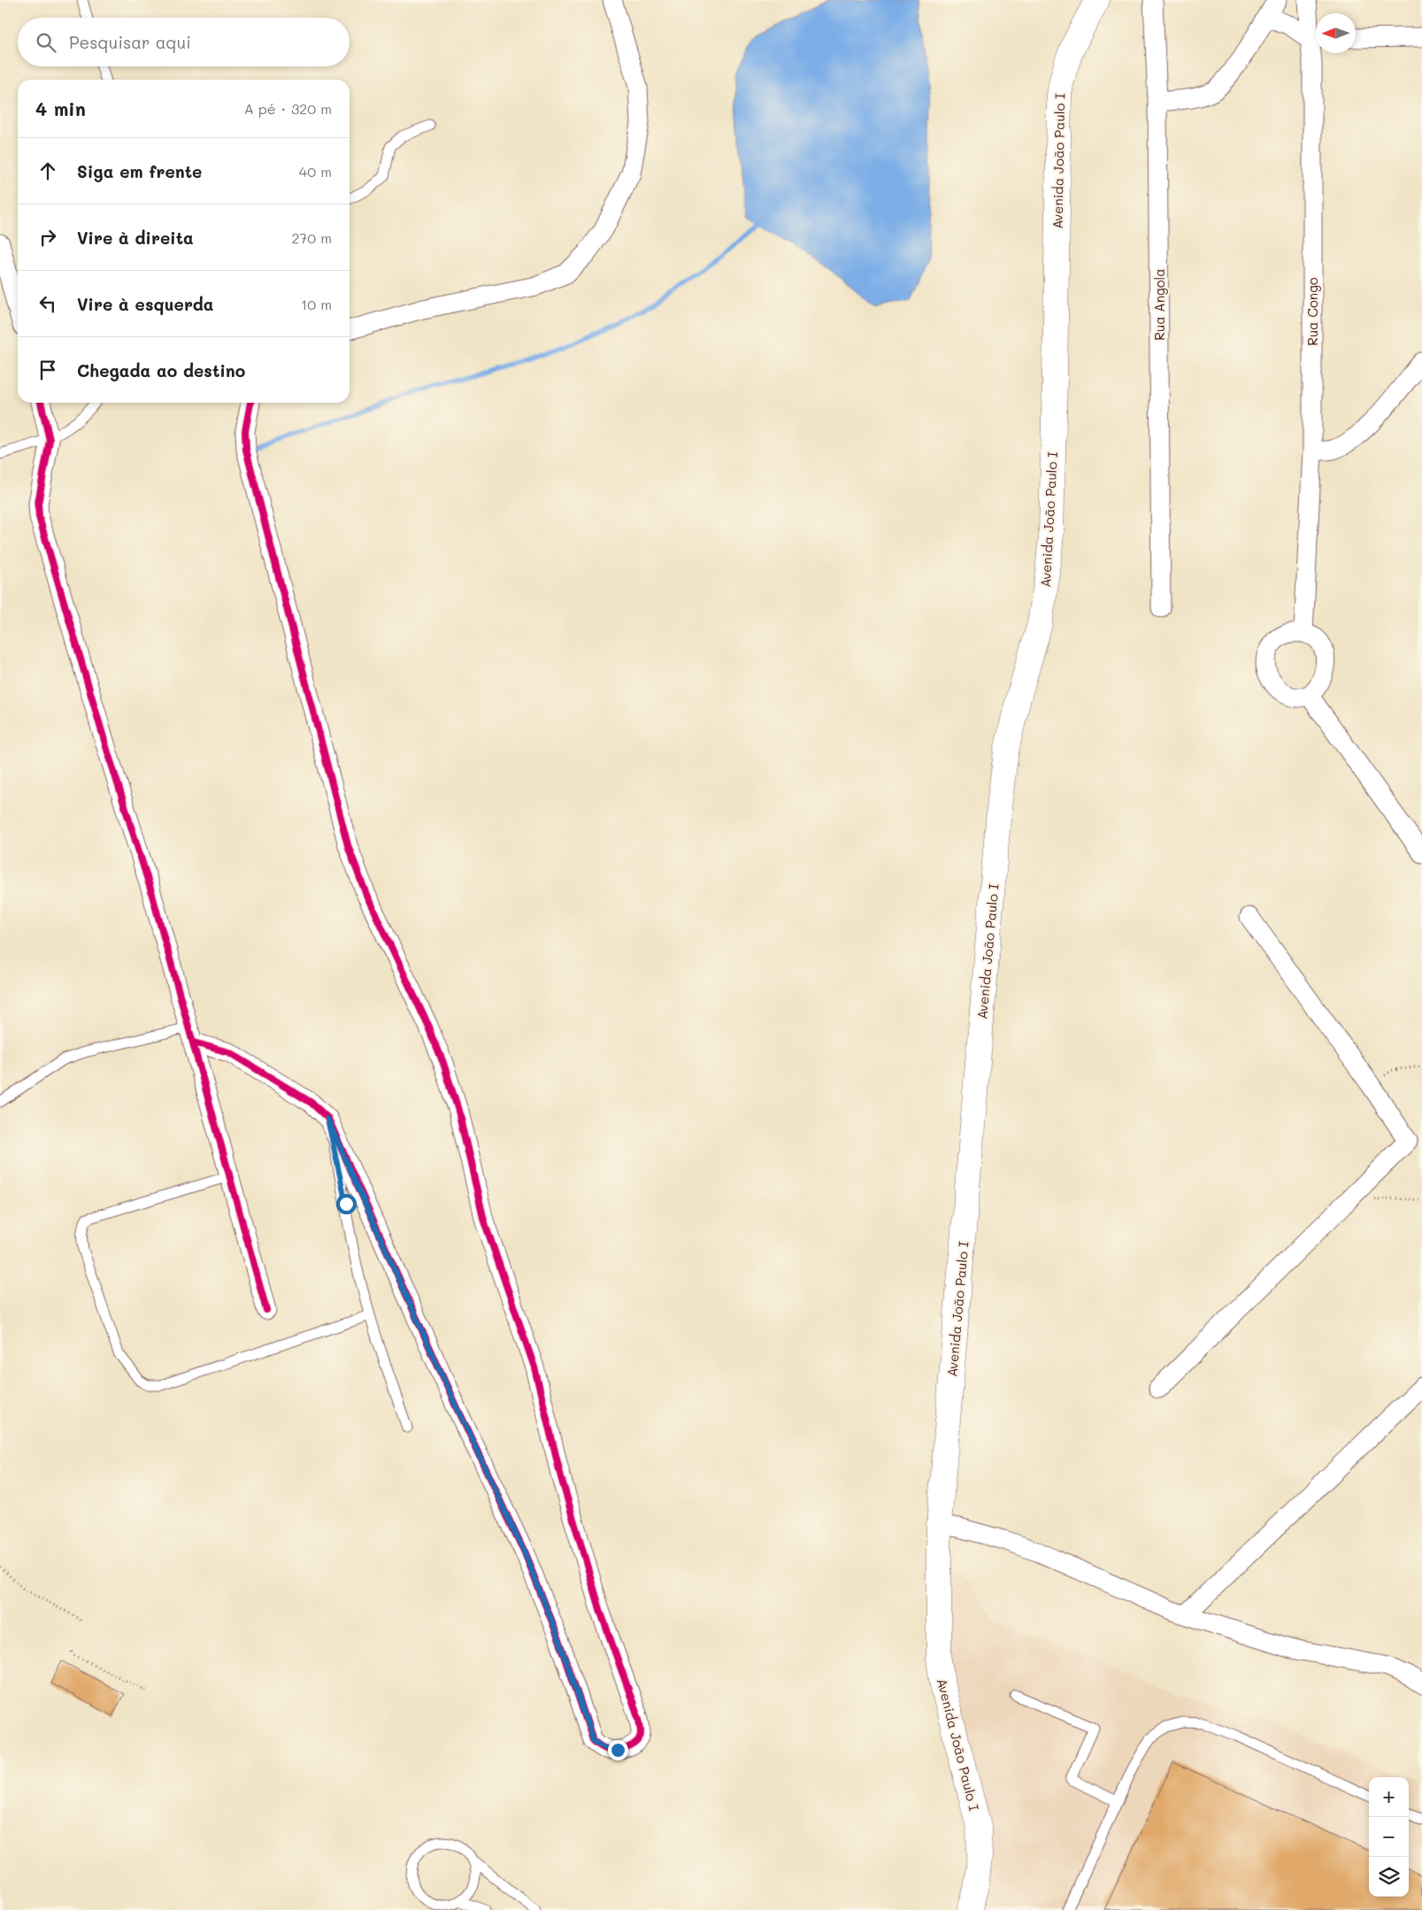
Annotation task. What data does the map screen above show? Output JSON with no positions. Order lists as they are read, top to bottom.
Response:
{
  "streets": {
    "main road": ["Avenida João Paulo I"],
    "street": ["Rua Angola", "Rua Congo"]
  },
  "north": "left",
  "page": {
    "search": "Pesquisar aqui",
    "heading": ["4 min", "A pé · 320 m"],
    "list": [
      ["Siga em frente", "40 m"],
      ["Vire à direita", "270 m"],
      ["Vire à esquerda", "10 m"],
      "Chegada ao destino"
    ],
    "map_buttons": ["+", "−"]
  }
}
